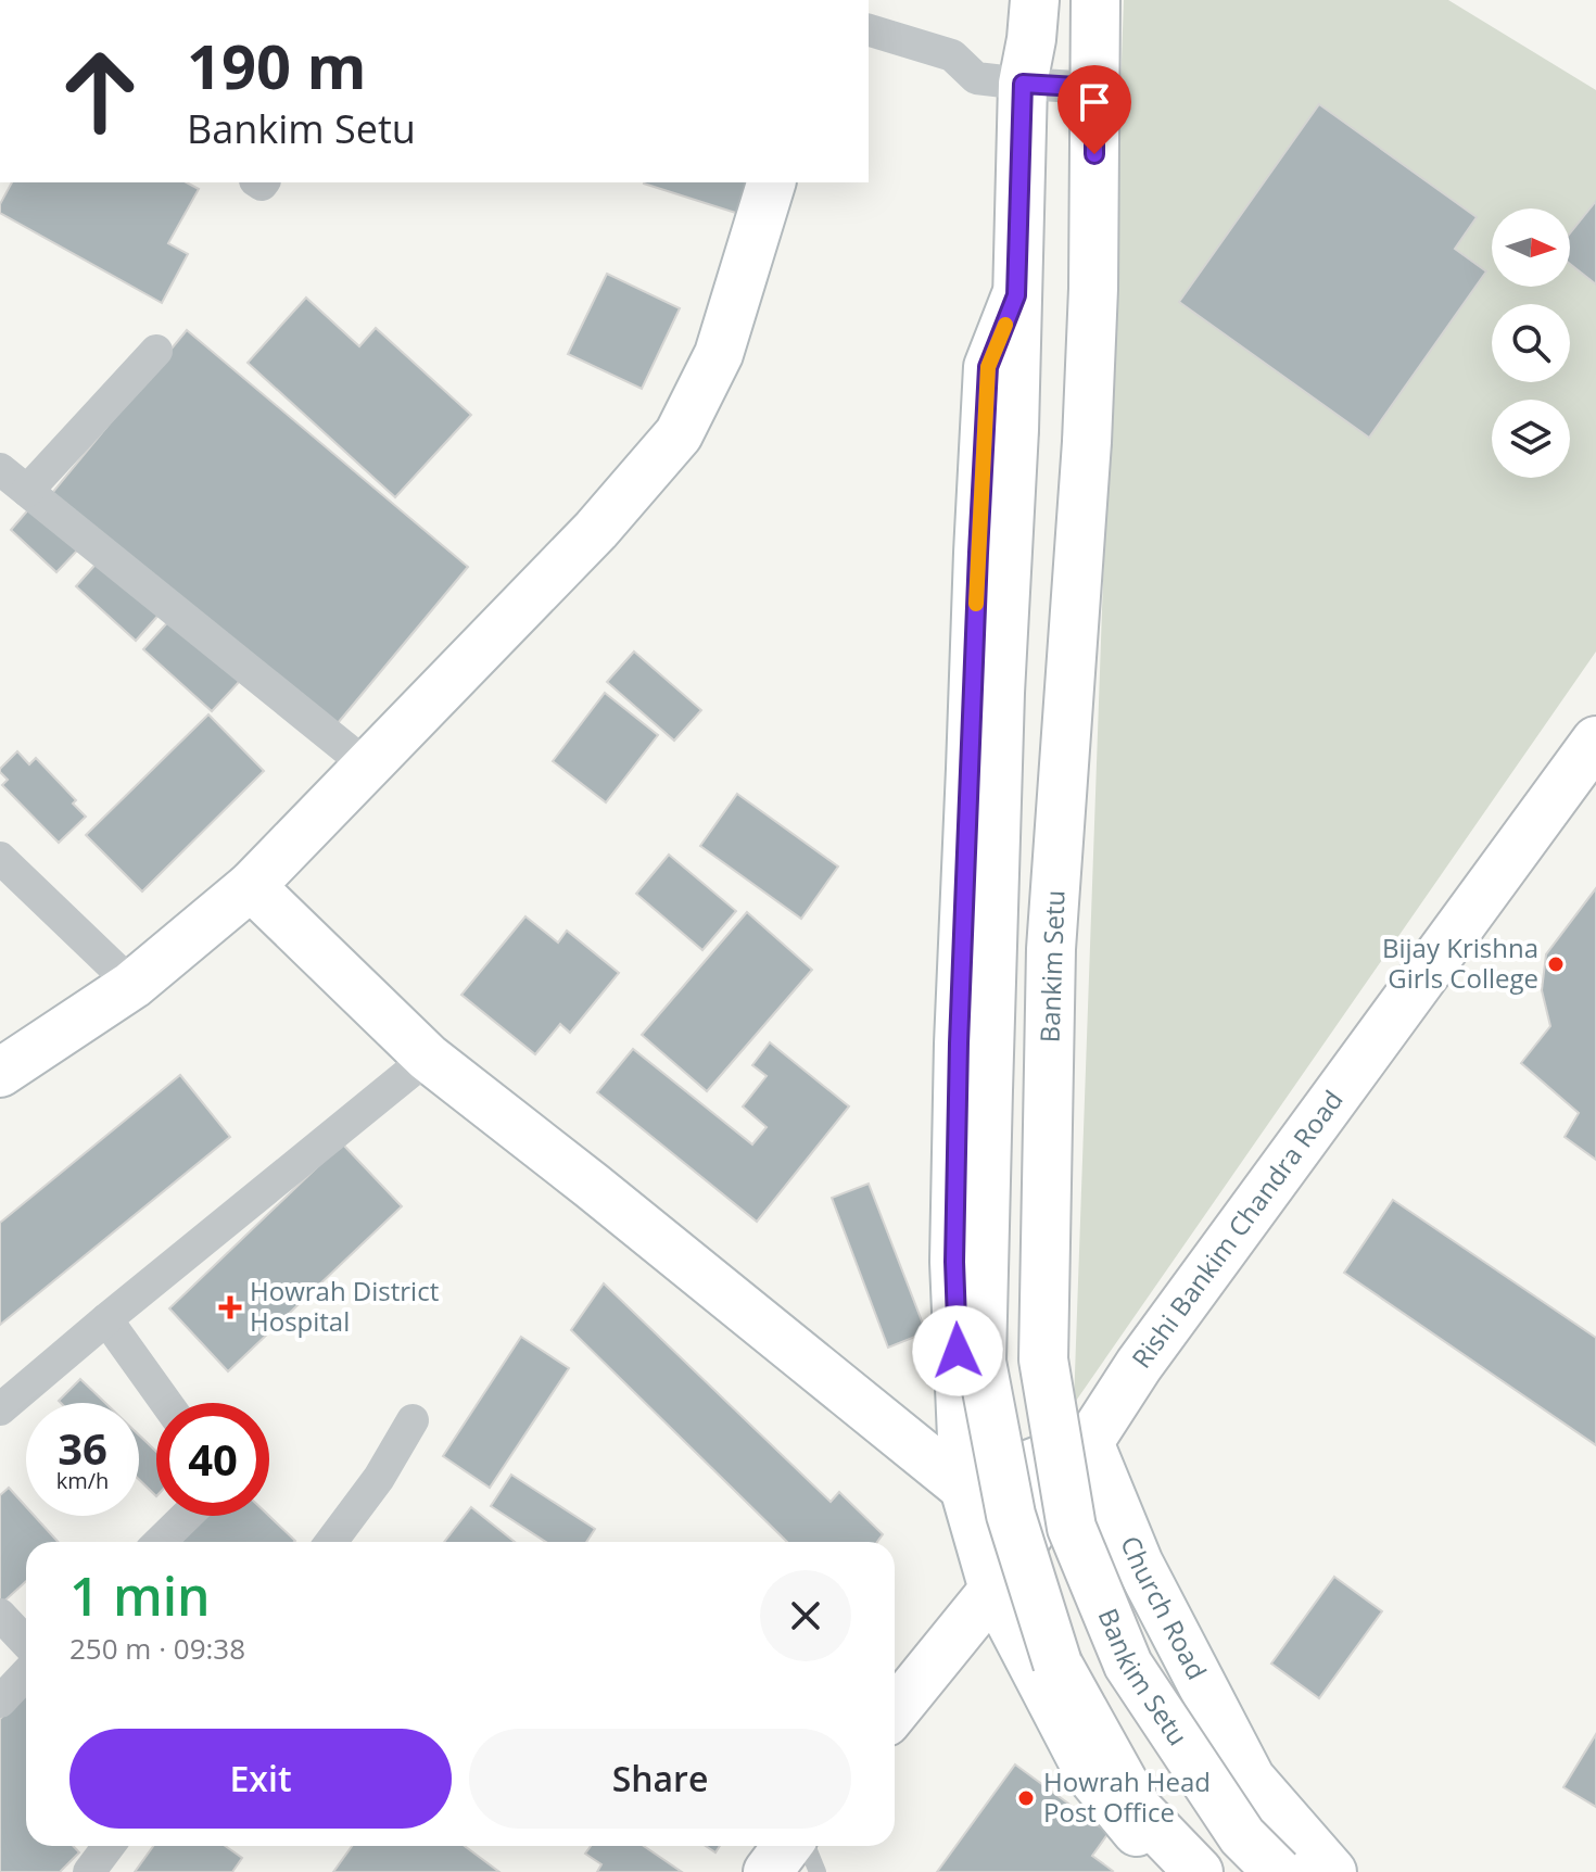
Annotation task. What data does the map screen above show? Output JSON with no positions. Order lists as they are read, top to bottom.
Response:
{
  "streets": {
    "main road": ["Bankim Setu", "Rishi Bankim Chandra Road", "Church Road"]
  },
  "crossings": [
    ["Rishi Bankim Chandra Road", "Church Road"]
  ],
  "places": {
    "other": ["Bijay Krishna Girls College", "Howrah Head Post Office"],
    "health": ["Howrah District Hospital"]
  },
  "north": "right",
  "page": {
    "turn": ["190 m", "Bankim Setu"],
    "speed": "36 km/h",
    "limit": "40",
    "heading": ["1 min", "250 m · 09:38"],
    "buttons": ["Exit", "Share"]
  }
}
